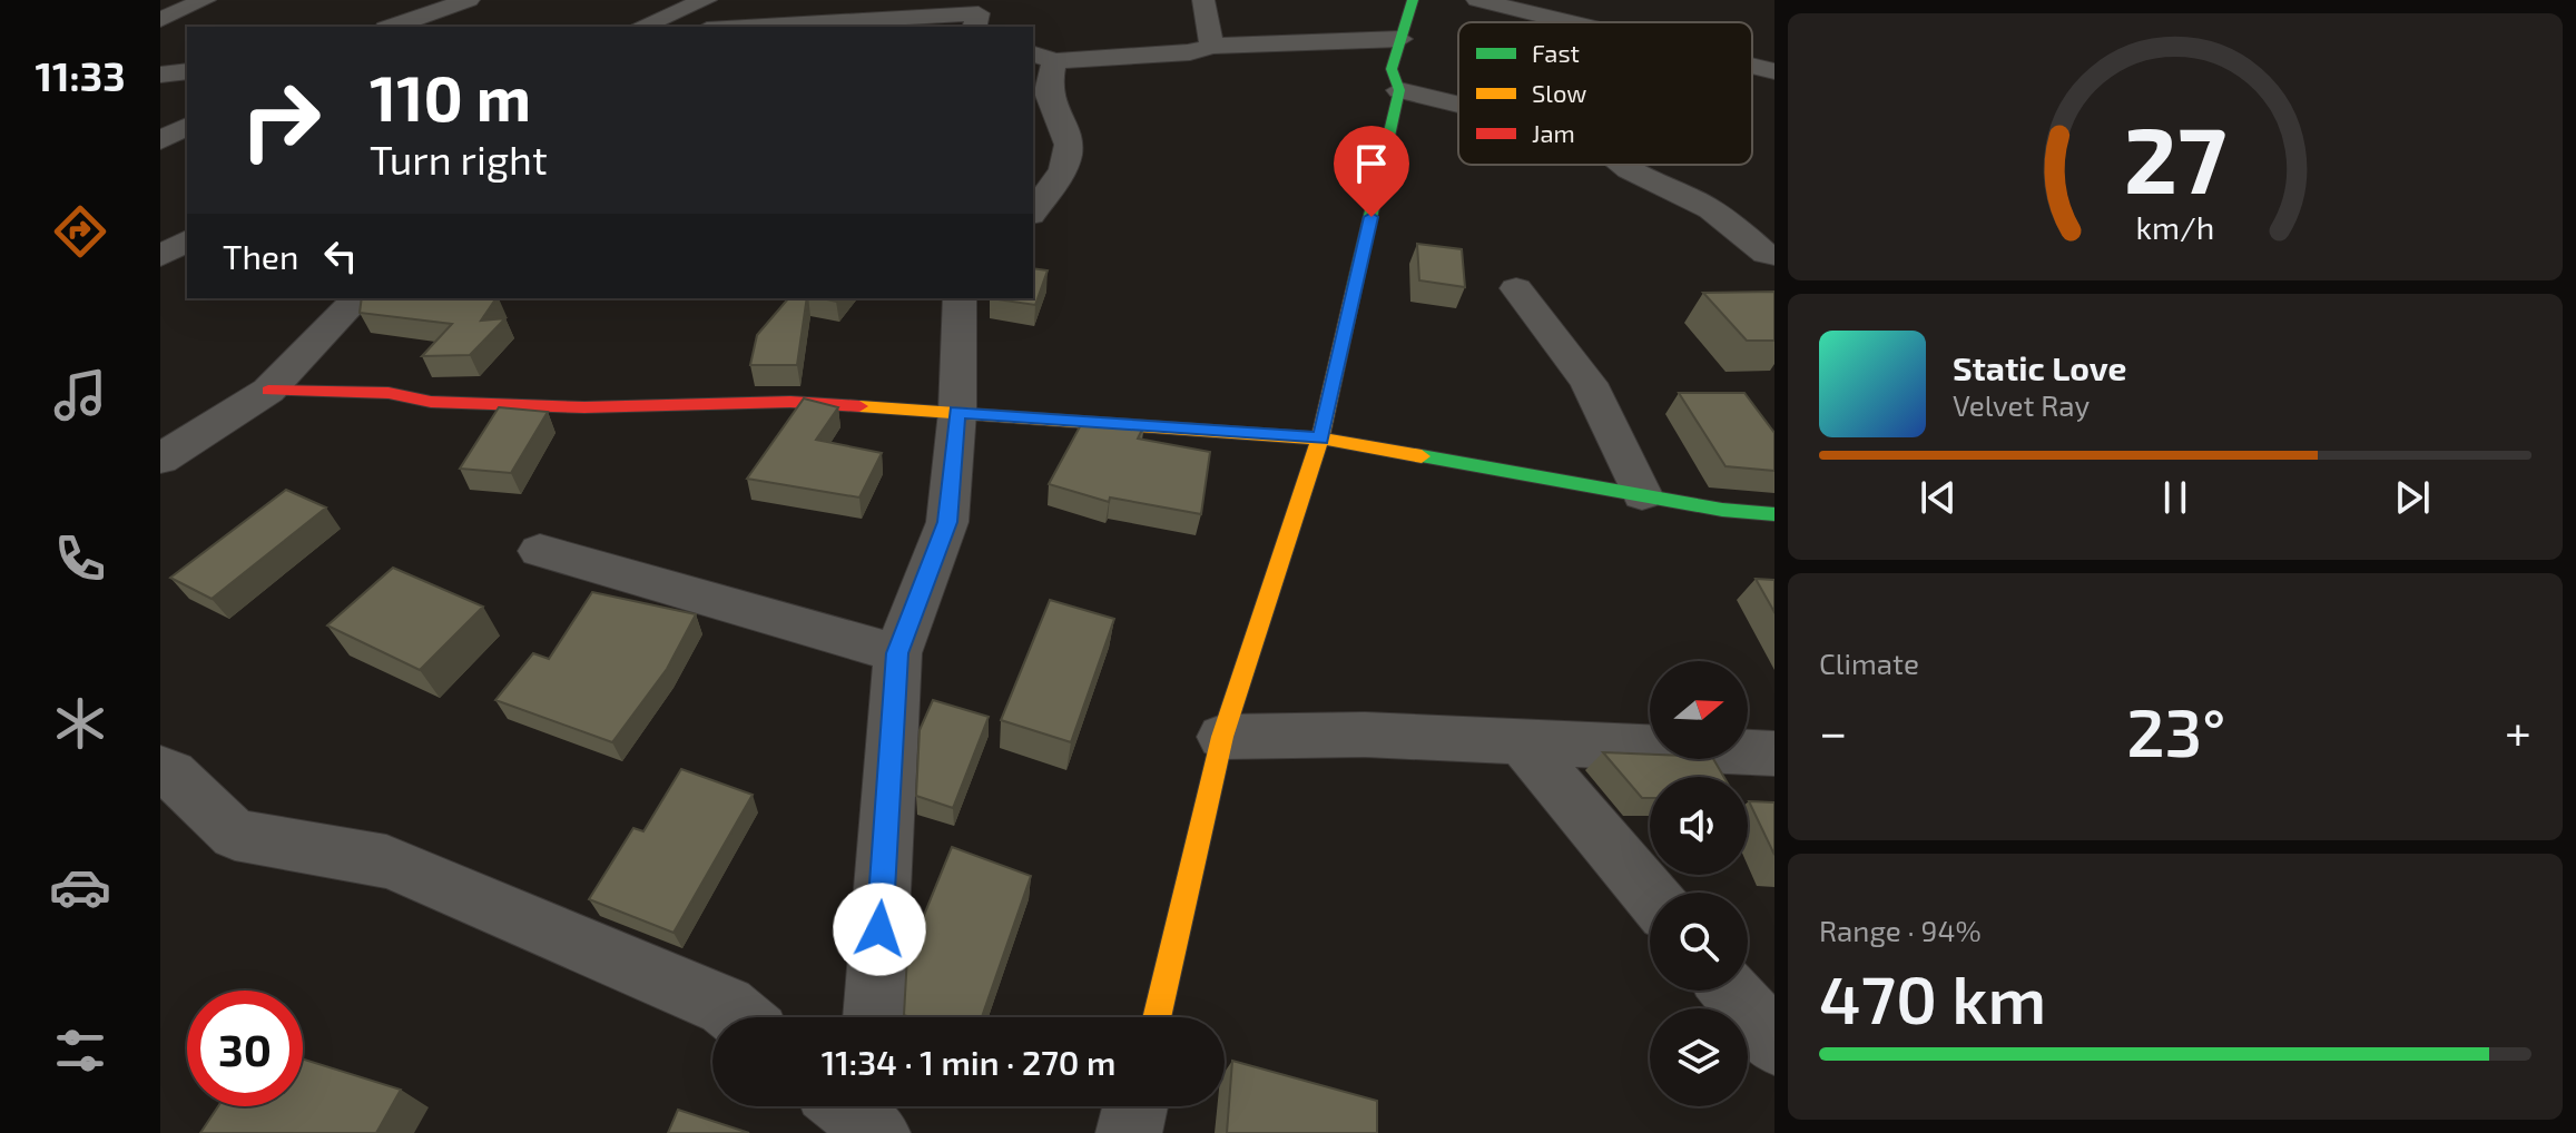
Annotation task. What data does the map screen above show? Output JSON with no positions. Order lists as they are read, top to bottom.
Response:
{
  "legend": ["Fast", "Slow", "Jam"],
  "north": "right",
  "page": {
    "tabs": "11:33",
    "turn": ["110 m", "Turn right"],
    "then": "Then",
    "song": ["Static Love", "Velvet Ray"],
    "tile": [
      "Climate",
      ["Range · 94%", "470 km"]
    ],
    "heat": ["−", "23°", "+"],
    "limit": "30",
    "trip": "11:34 · 1 min · 270 m",
    "gauge": ["27", "km/h"]
  }
}
